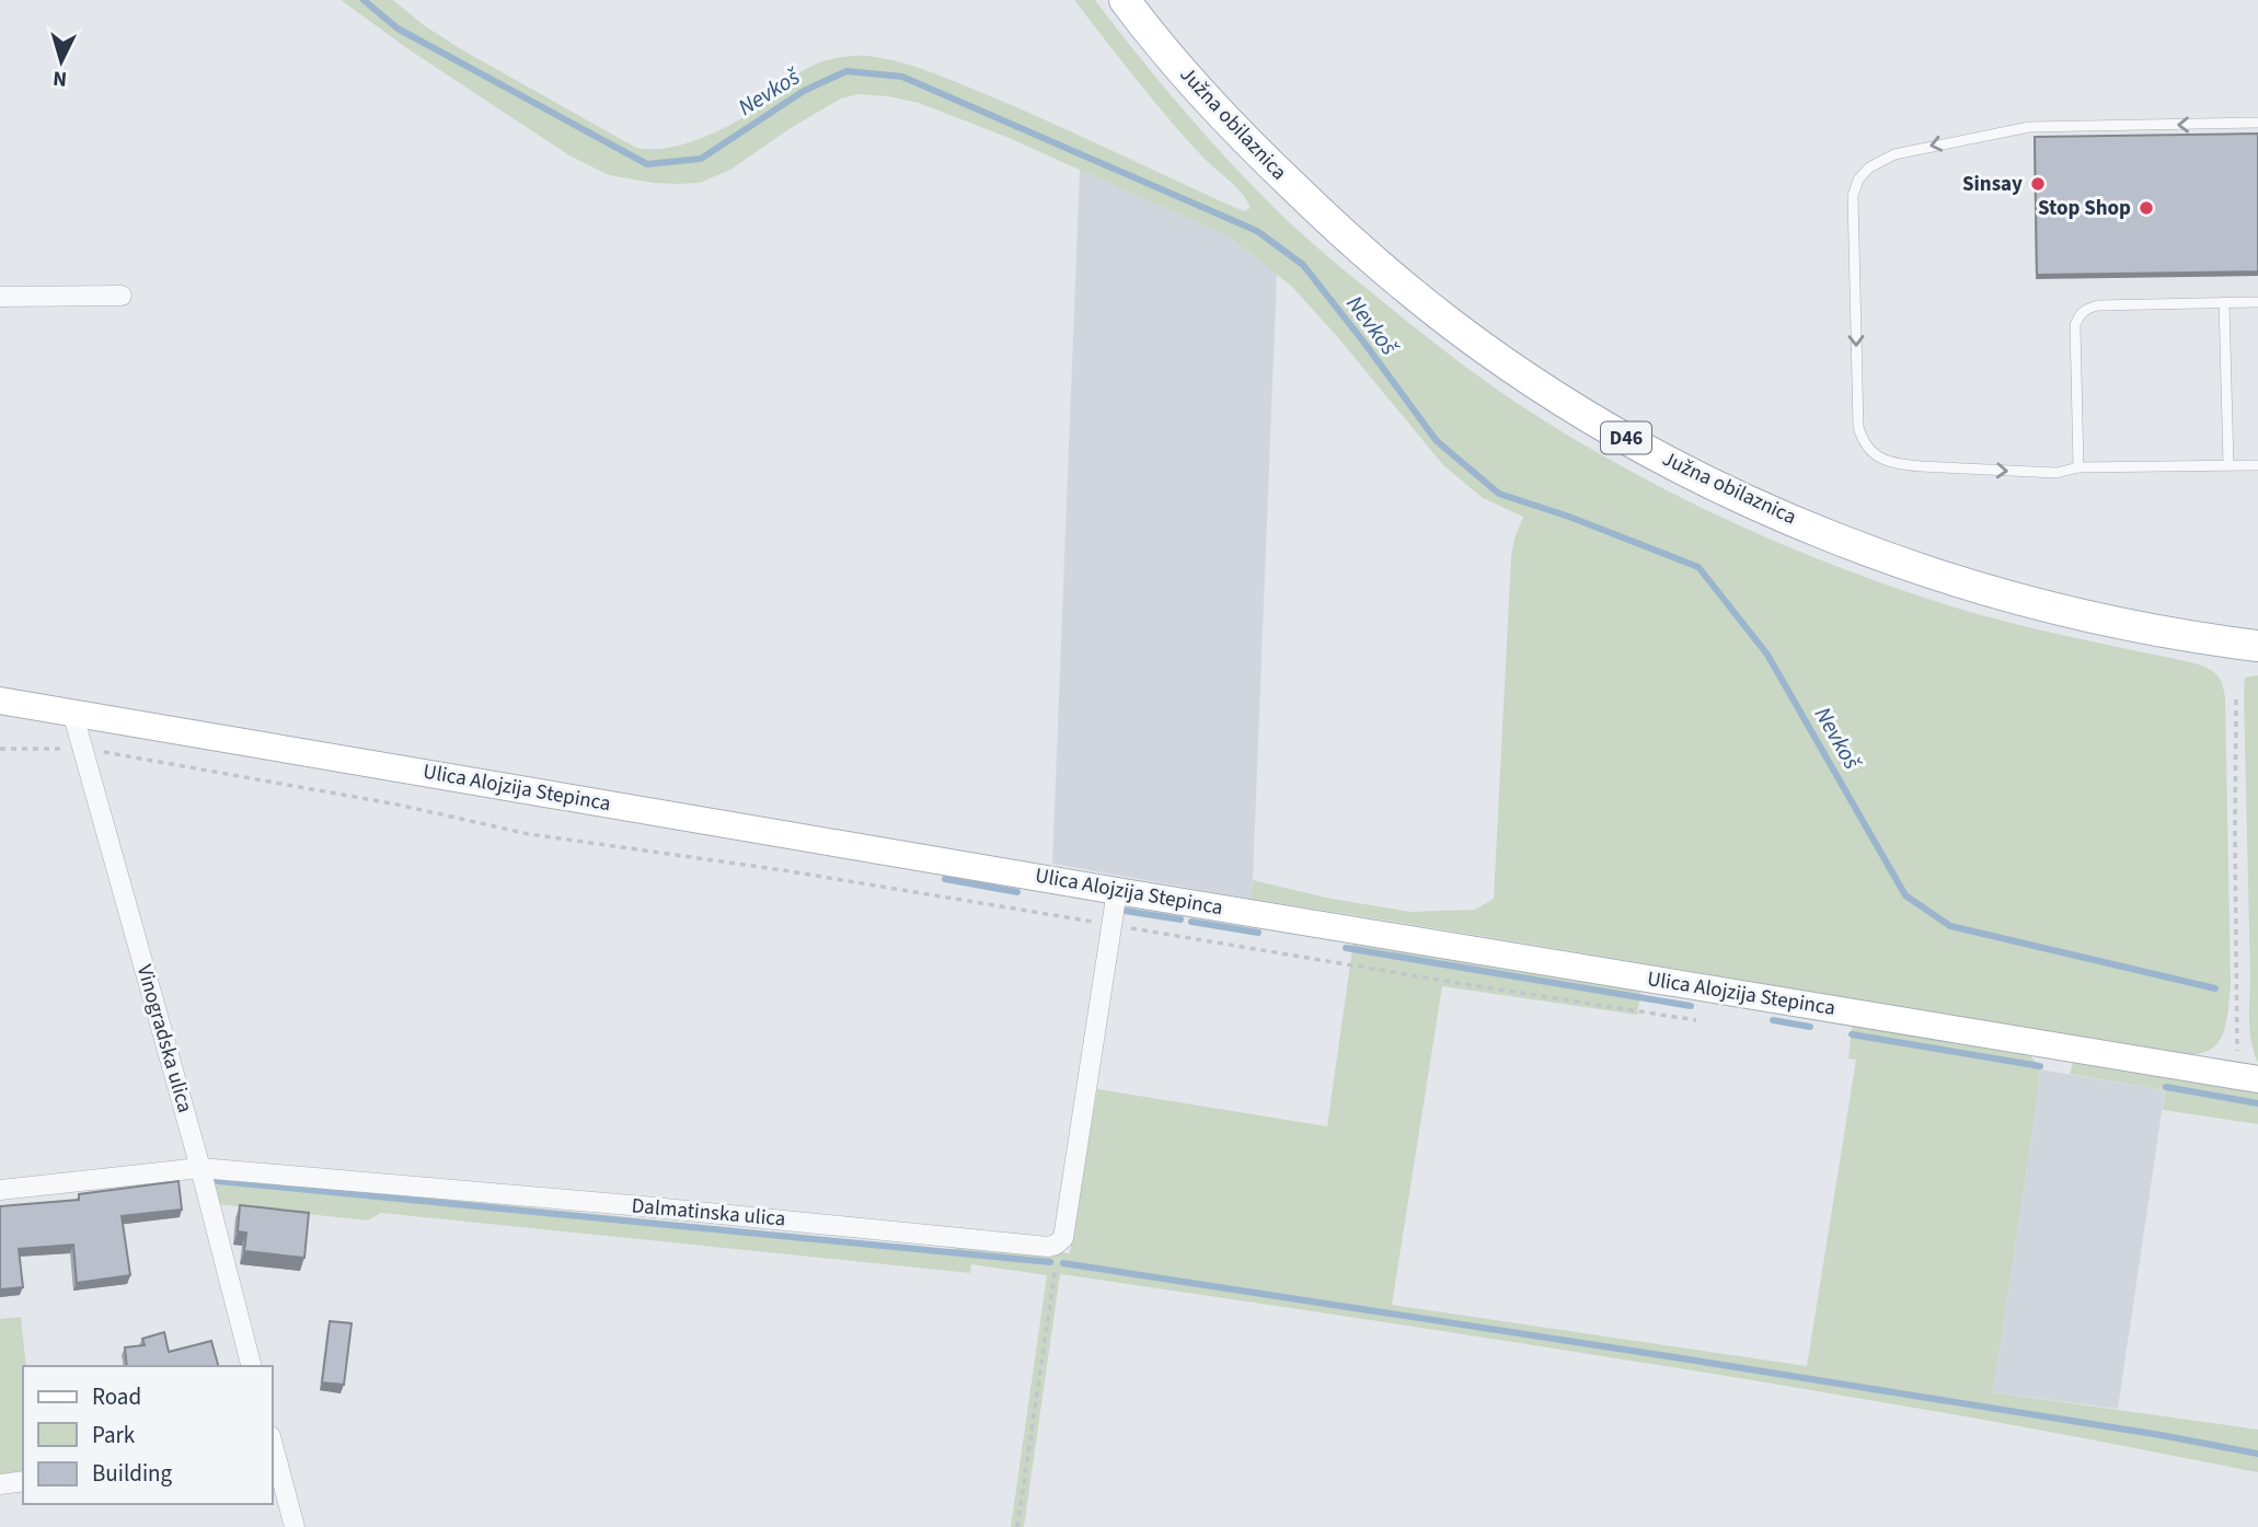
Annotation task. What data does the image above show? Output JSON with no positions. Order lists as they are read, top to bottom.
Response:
{
  "streets": {
    "main road": ["Južna obilaznica", "D46", "Ulica Alojzija Stepinca"],
    "street": ["Vinogradska ulica", "Dalmatinska ulica"]
  },
  "crossings": [
    ["Ulica Alojzija Stepinca", "Vinogradska ulica"],
    ["Vinogradska ulica", "Dalmatinska ulica"]
  ],
  "water": ["Nevkoš"],
  "places": ["Sinsay", "Stop Shop"],
  "legend": ["Road", "Park", "Building"],
  "north": "bottom"
}
